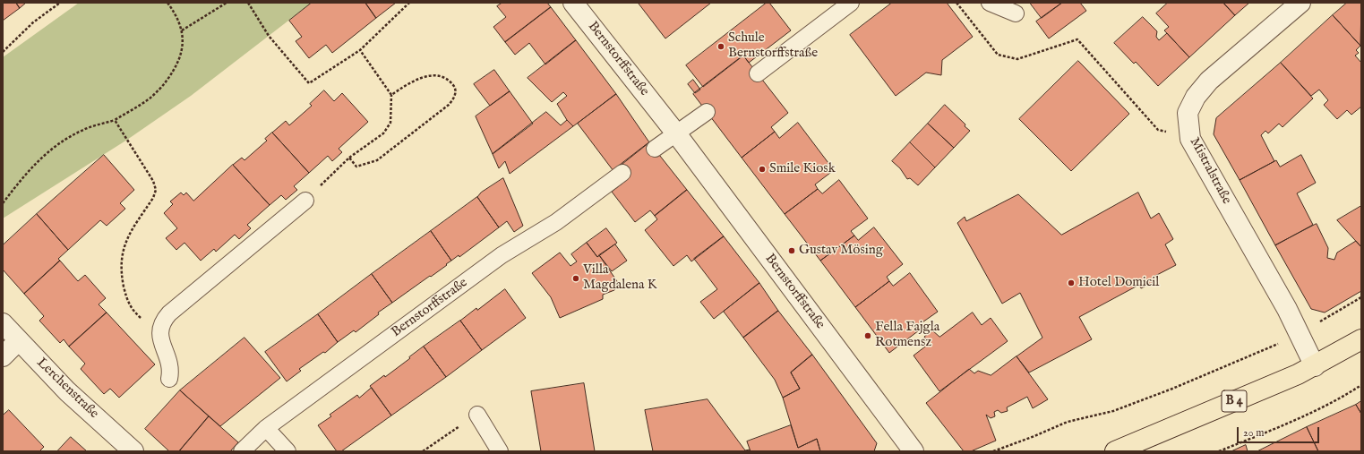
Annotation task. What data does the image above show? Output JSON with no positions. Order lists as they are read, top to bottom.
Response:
{
  "streets": {
    "main road": ["B 4"],
    "street": ["Bernstorffstraße", "Mistralstraße", "Lerchenstraße"]
  },
  "crossings": [
    ["Mistralstraße", "B 4"]
  ],
  "places": [
    "Schule Bernstorffstraße",
    "Smile Kiosk",
    "Gustav Mösing",
    "Villa Magdalena K",
    "Hotel Domicil",
    "Fella Fajgla Rotmensz"
  ],
  "scale_bar": "20 m"
}
